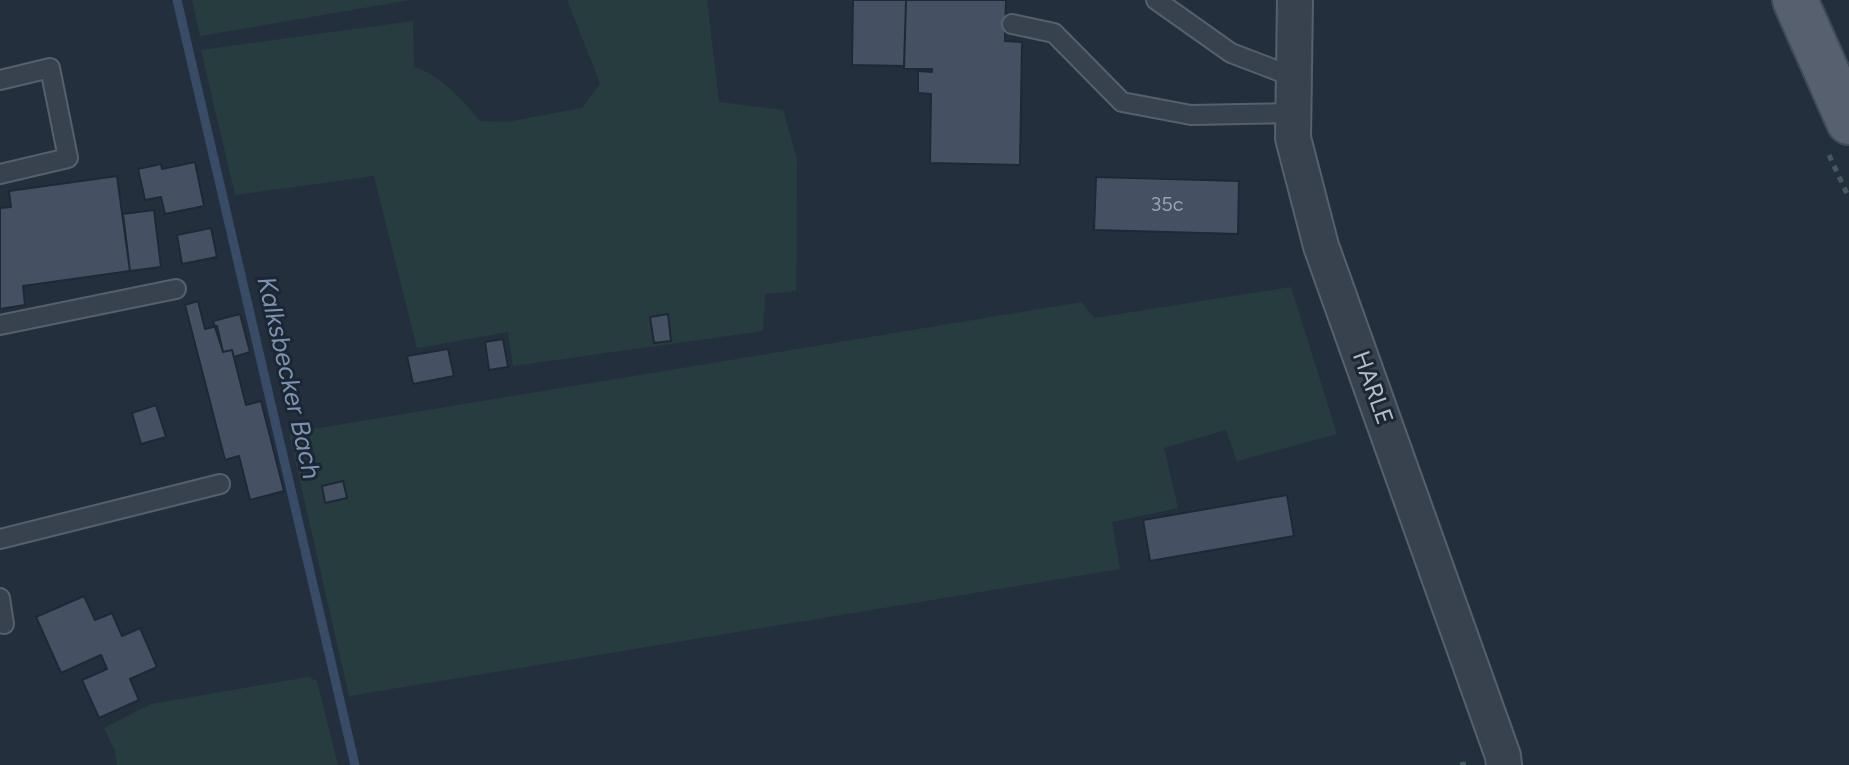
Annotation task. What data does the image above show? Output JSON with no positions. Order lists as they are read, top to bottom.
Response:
{
  "streets": {
    "street": ["HARLE"]
  },
  "water": ["Kalksbecker Bach"],
  "house_numbers": ["35c"]
}
